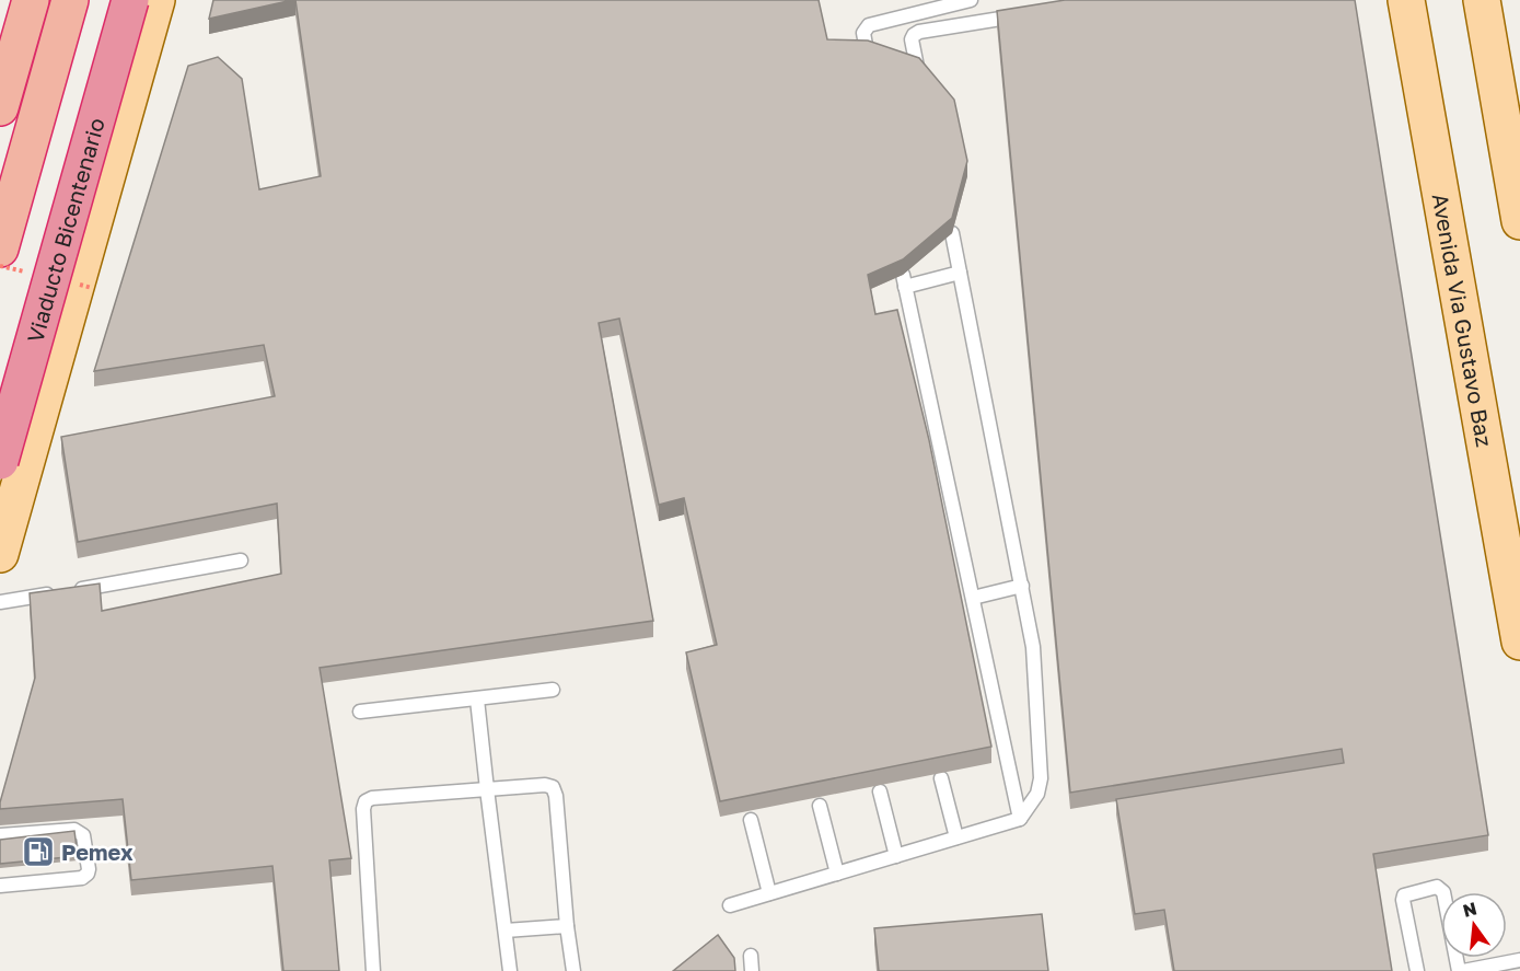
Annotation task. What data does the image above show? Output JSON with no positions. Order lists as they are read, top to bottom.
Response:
{
  "streets": {
    "highway": ["Viaducto Bicentenario"],
    "main road": ["Avenida Via Gustavo Baz"]
  },
  "places": {
    "fuel station": ["Pemex"]
  },
  "north": "top"
}
